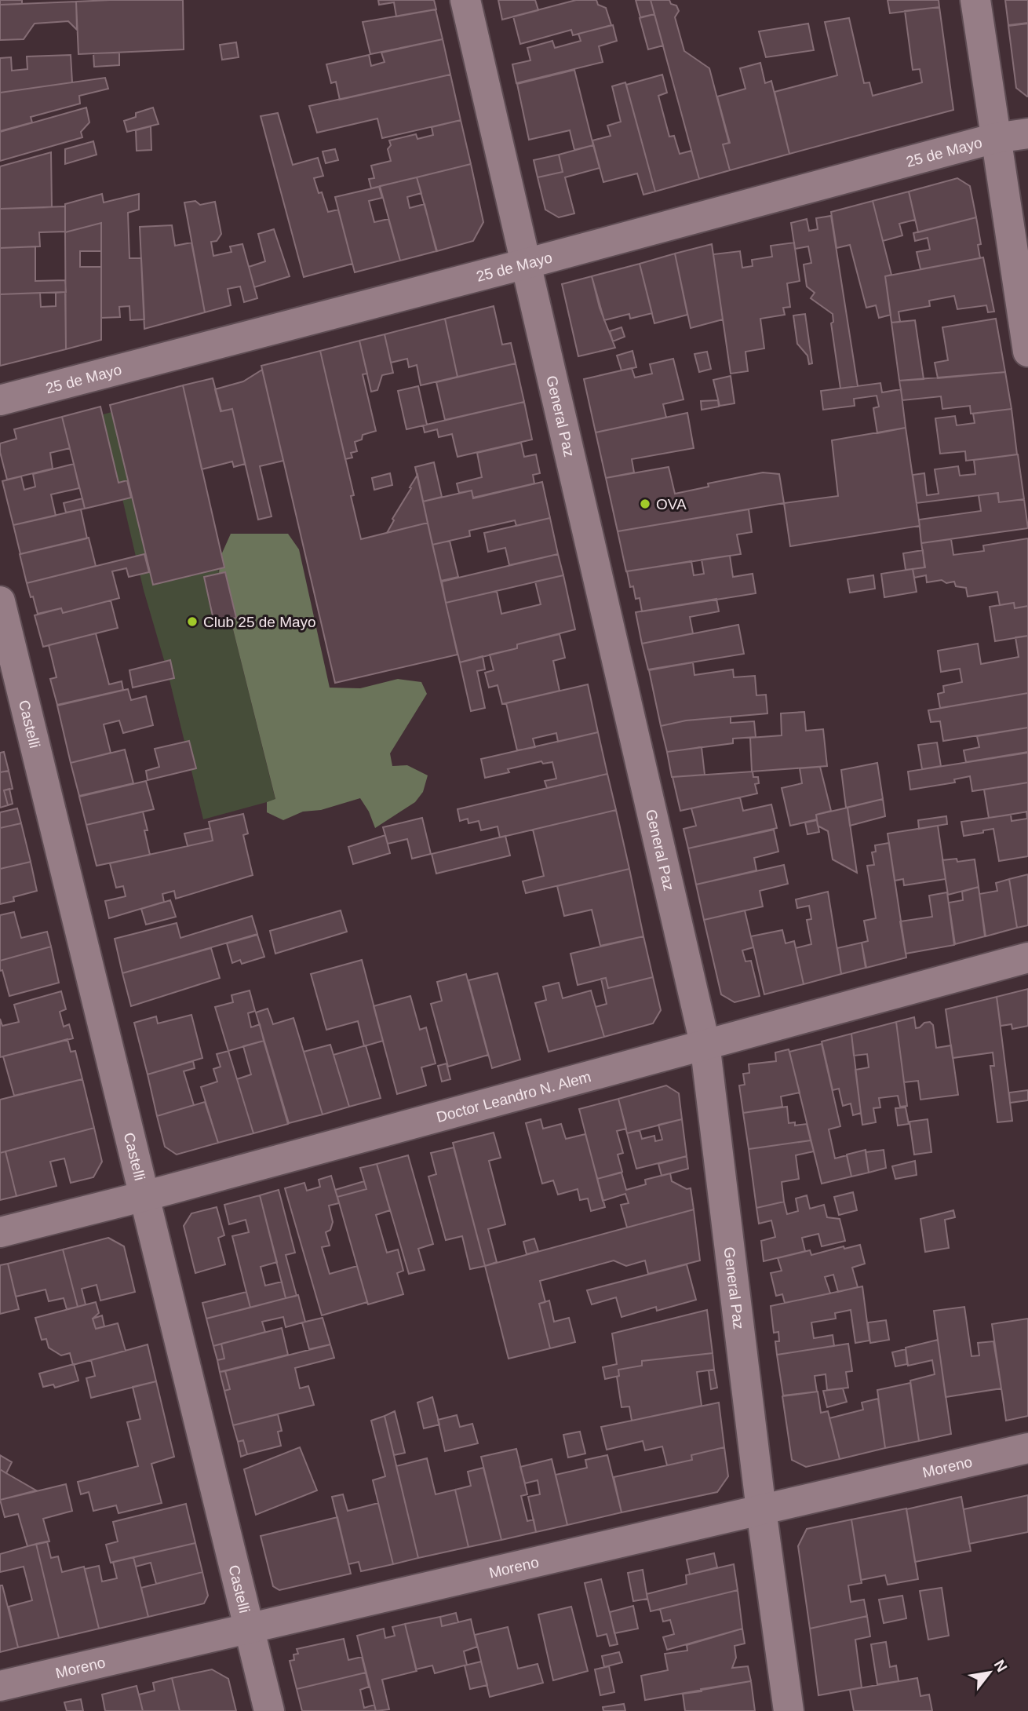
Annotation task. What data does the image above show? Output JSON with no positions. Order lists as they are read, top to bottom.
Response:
{
  "streets": {
    "street": [
      "25 de Mayo",
      "General Paz",
      "Castelli",
      "Doctor Leandro N. Alem",
      "Moreno"
    ]
  },
  "crossings": [
    ["25 de Mayo", "General Paz"],
    ["General Paz", "Doctor Leandro N. Alem"],
    ["General Paz", "Moreno"],
    ["Castelli", "Doctor Leandro N. Alem"],
    ["Castelli", "Moreno"]
  ],
  "places": ["OVA", "Club 25 de Mayo"],
  "north": "top right"
}
